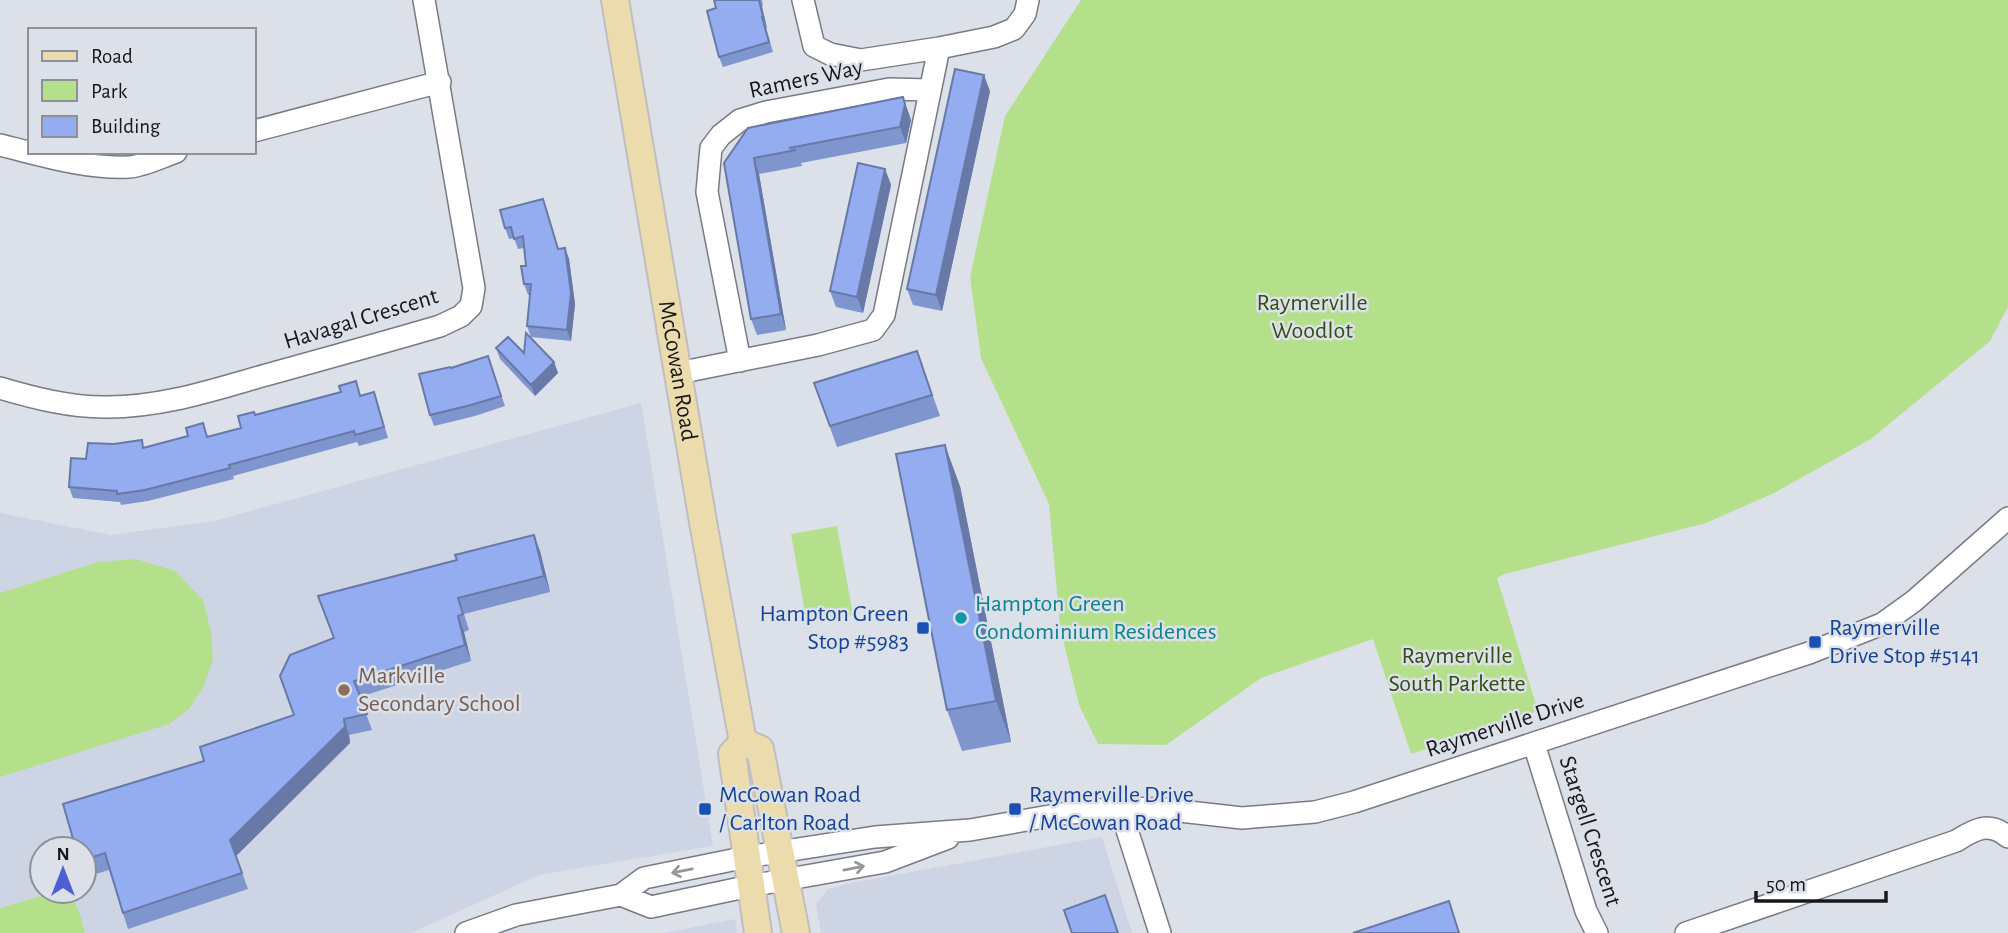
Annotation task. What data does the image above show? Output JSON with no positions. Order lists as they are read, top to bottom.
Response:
{
  "streets": {
    "main road": ["McCowan Road"],
    "street": [
      "Ramers Way",
      "Havagal Crescent",
      "Raymerville Drive",
      "Stargell Crescent"
    ]
  },
  "crossings": [
    ["McCowan Road", "Raymerville Drive"],
    ["Raymerville Drive", "Stargell Crescent"]
  ],
  "parks": ["Raymerville Woodlot", "Raymerville South Parkette"],
  "places": {
    "other": ["Hampton Green Condominium Residences", "Markville Secondary School"],
    "transit": [
      "Hampton Green Stop #5983",
      "Raymerville Drive Stop #5141",
      "McCowan Road / Carlton Road",
      "Raymerville Drive / McCowan Road"
    ]
  },
  "legend": ["Road", "Park", "Building"],
  "scale_bar": "50 m",
  "north": "top"
}
